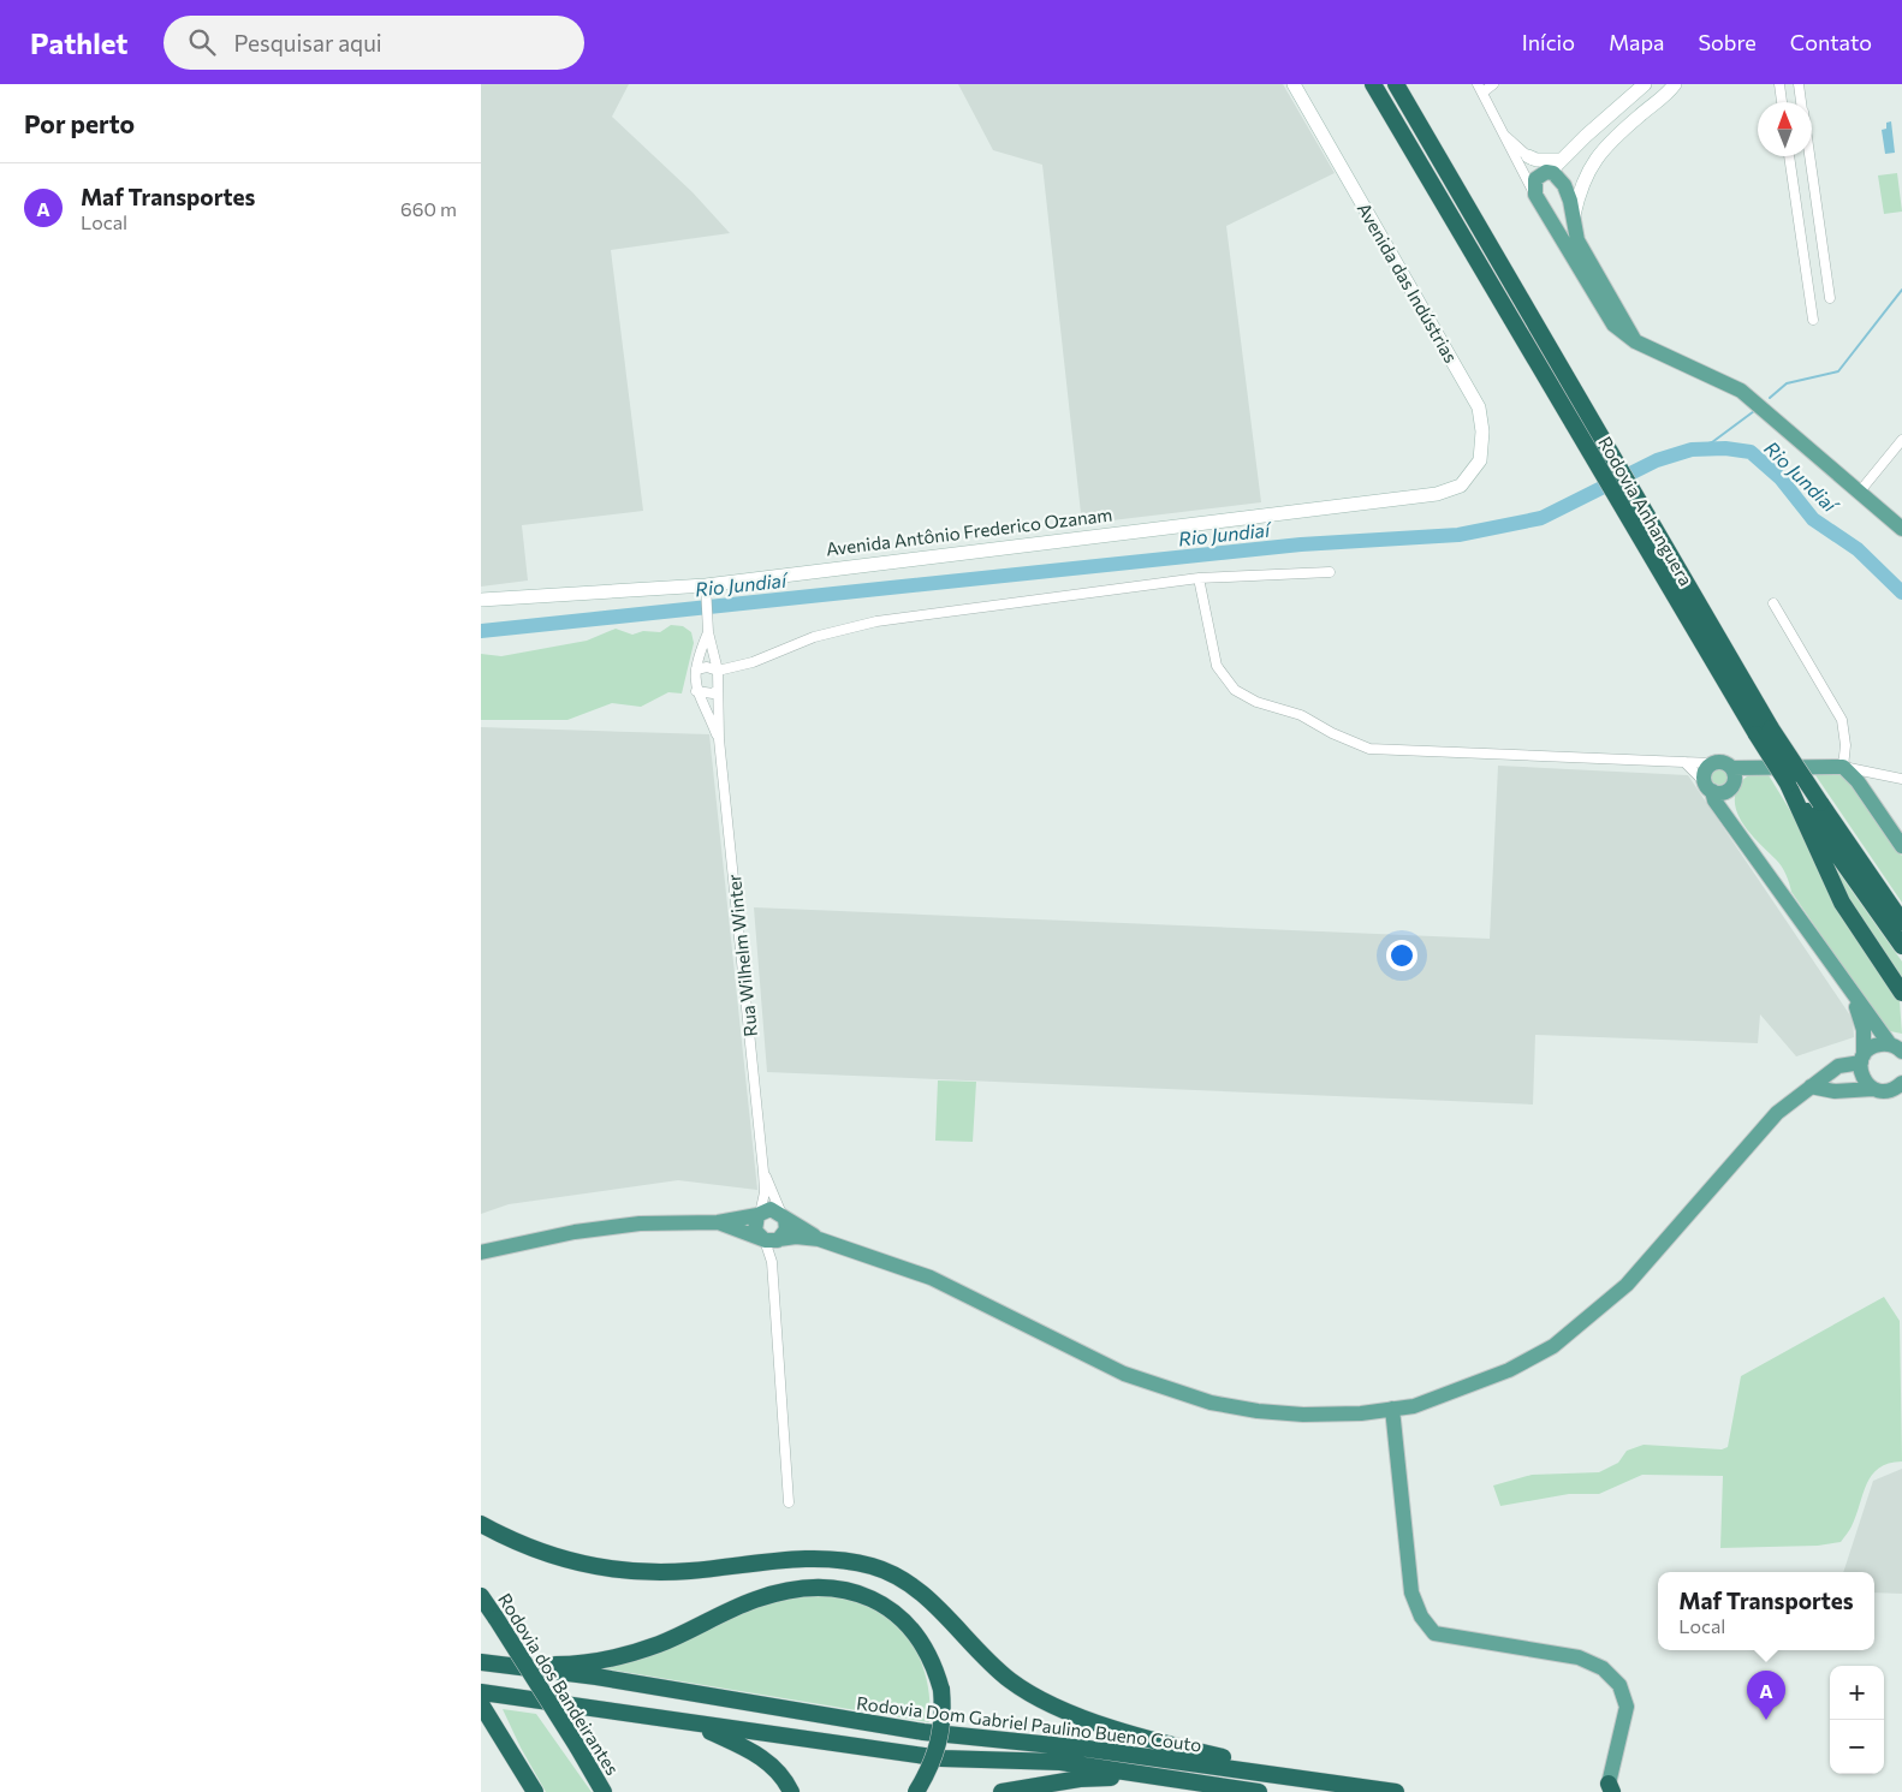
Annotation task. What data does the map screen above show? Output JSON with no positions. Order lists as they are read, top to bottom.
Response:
{
  "streets": {
    "highway": ["Rodovia Anhanguera", "Rodovia dos Bandeirantes", "Rodovia Dom Gabriel Paulino Bueno Couto"],
    "street": ["Avenida das Indústrias", "Avenida Antônio Frederico Ozanam", "Rua Wilhelm Winter"]
  },
  "crossings": [
    ["Avenida das Indústrias", "Avenida Antônio Frederico Ozanam"]
  ],
  "water": ["Rio Jundiaí"],
  "north": "top",
  "page": {
    "header": "Pathlet",
    "search": "Pesquisar aqui",
    "nav": [
      "Início",
      "Mapa",
      "Sobre",
      "Contato"
    ],
    "heading": "Por perto",
    "list": [
      {
        "mark": "A",
        "name": "Maf Transportes",
        "note": "Local",
        "value": "660 m"
      }
    ],
    "popup": ["Maf Transportes", "Local"],
    "map_buttons": ["+", "−"],
    "pins": "A"
  }
}
